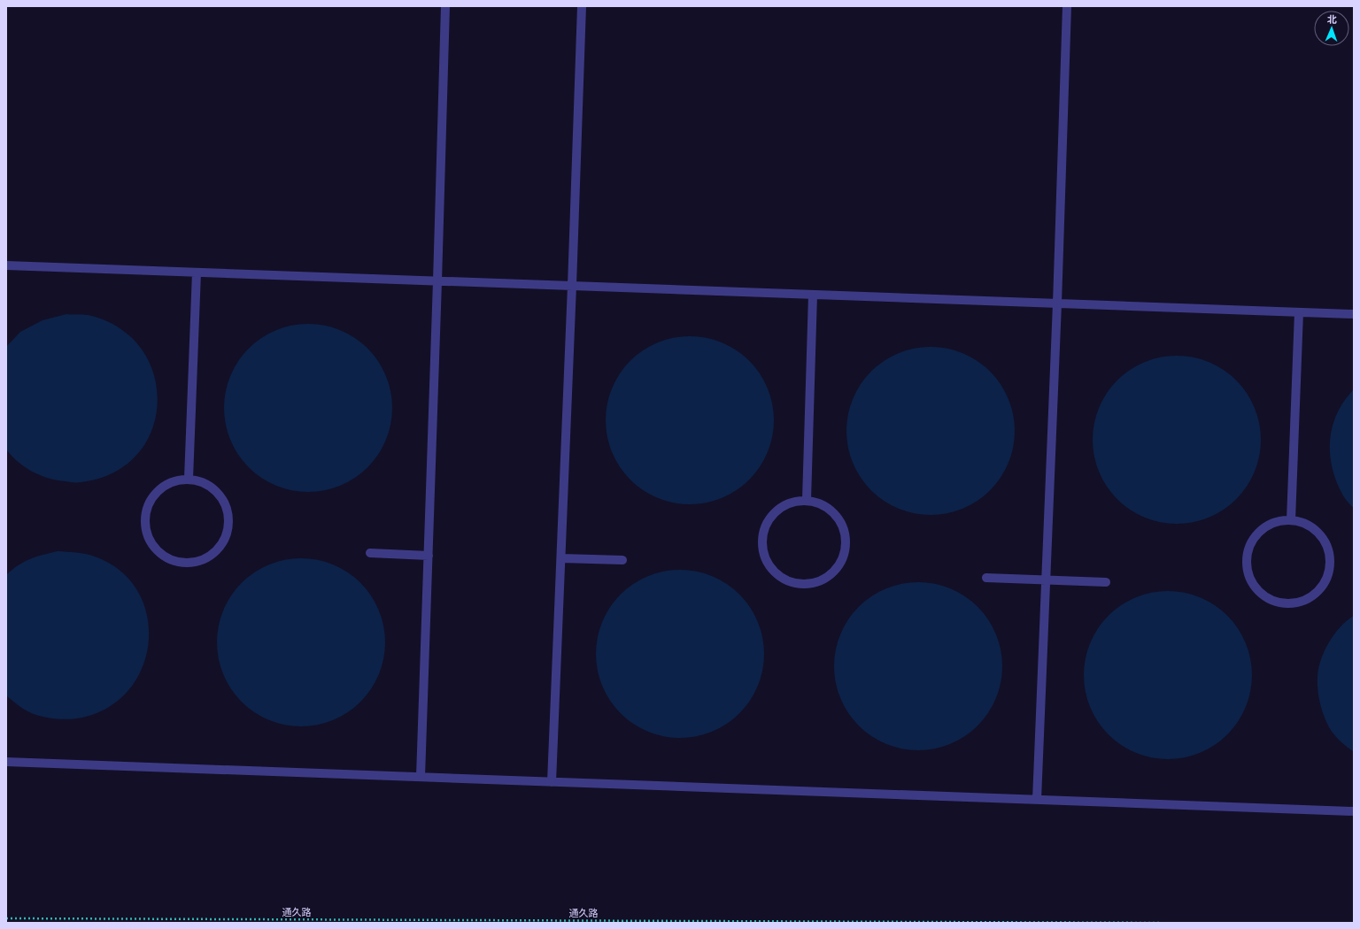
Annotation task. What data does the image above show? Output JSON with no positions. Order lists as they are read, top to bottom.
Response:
{
  "streets": {
    "path": ["通久路"]
  },
  "north": "top"
}
